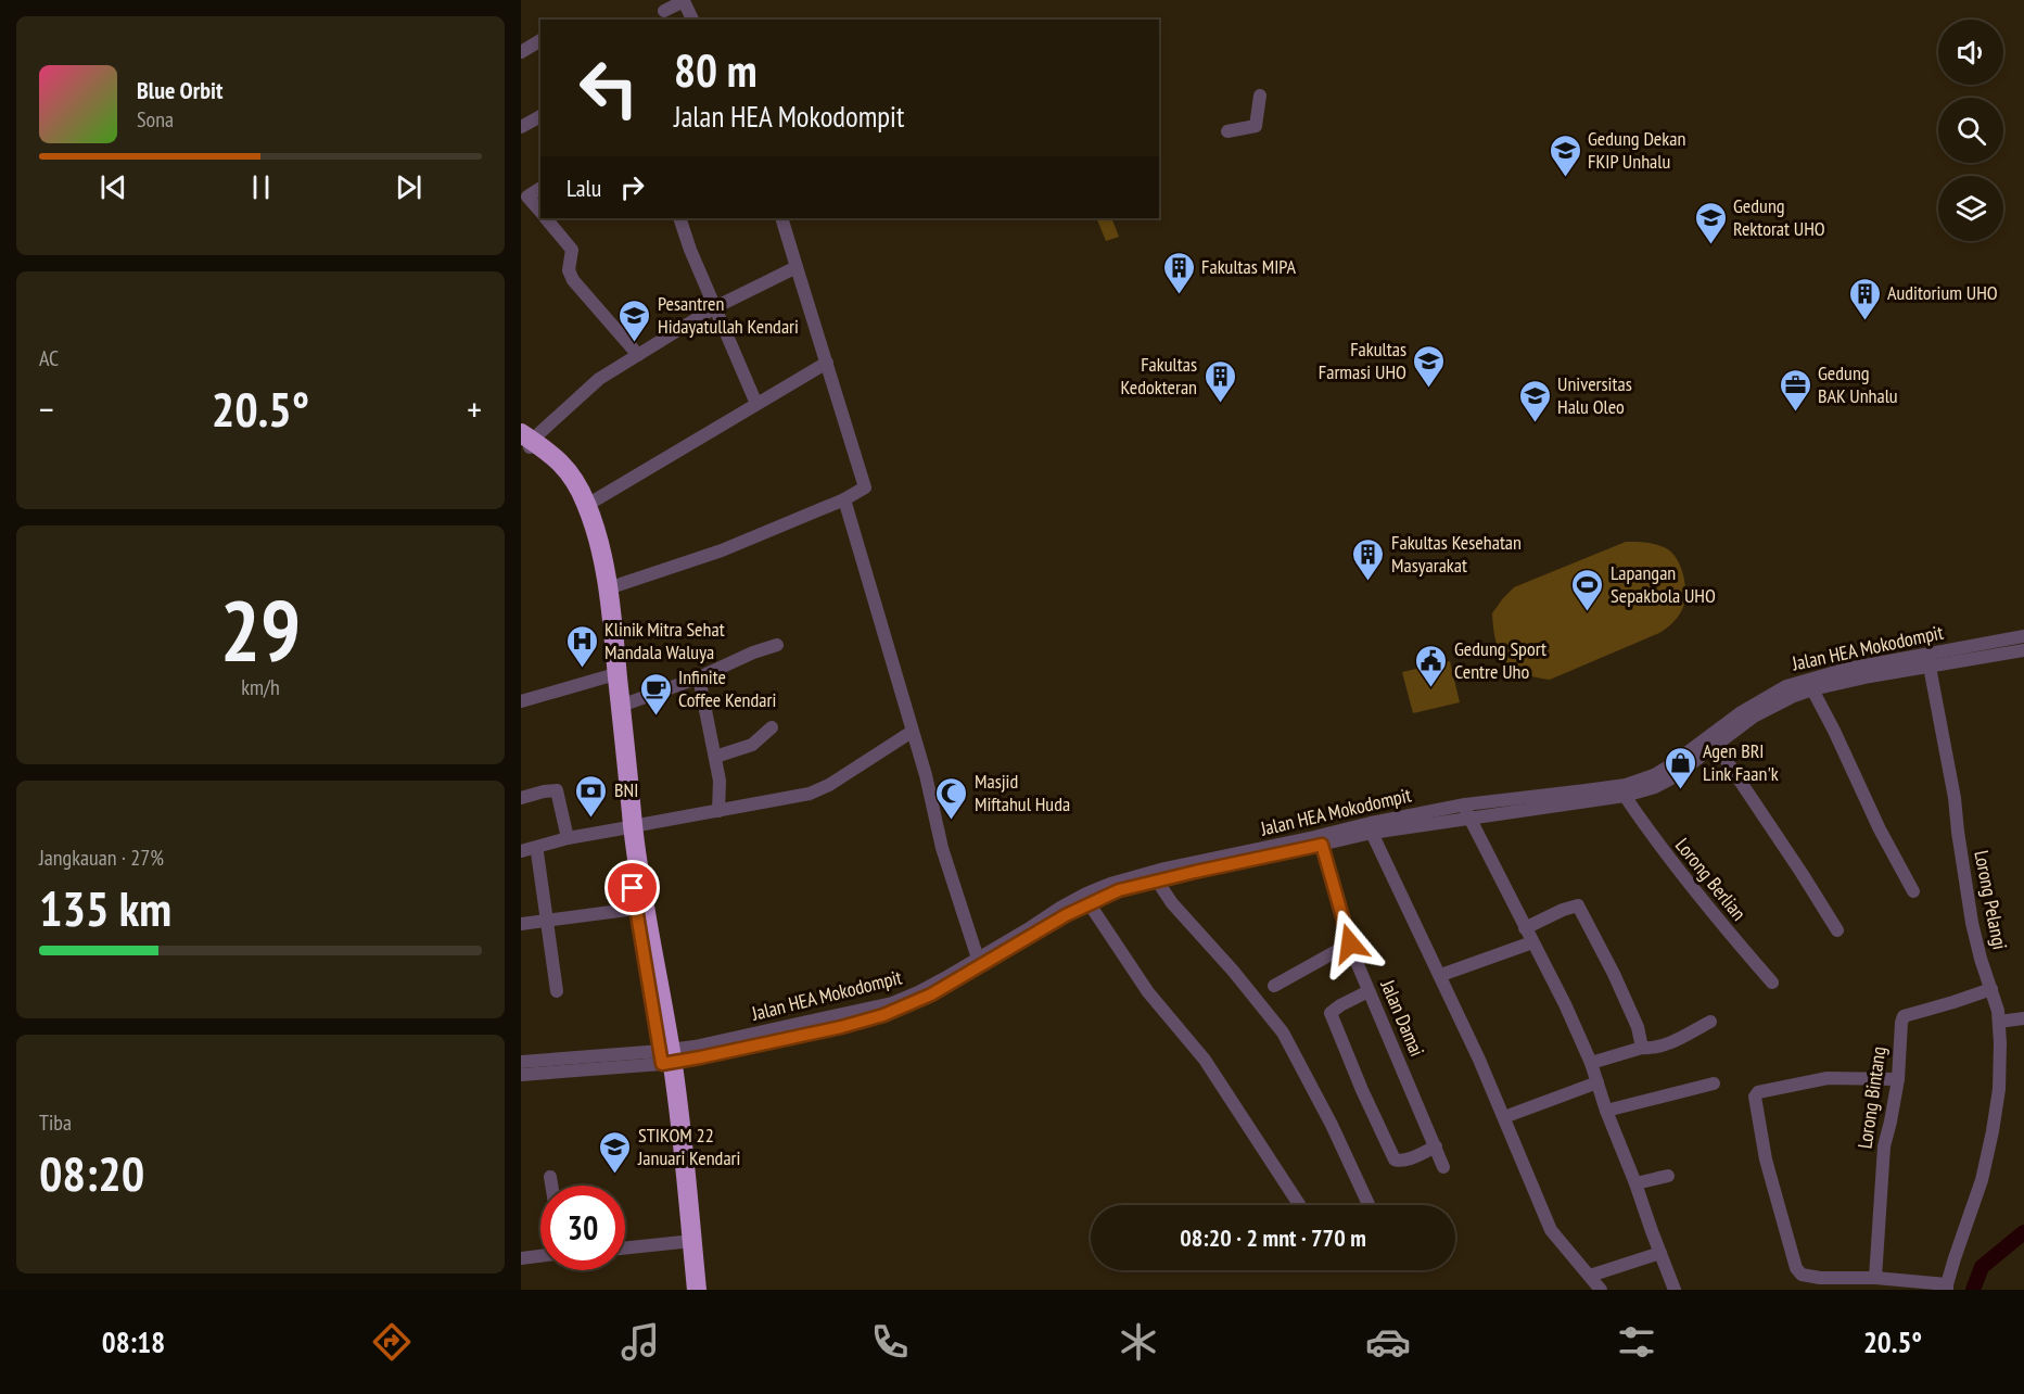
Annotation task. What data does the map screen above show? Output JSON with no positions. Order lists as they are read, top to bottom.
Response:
{
  "streets": {
    "street": [
      "Jalan HEA Mokodompit",
      "Lorong Berlian",
      "Lorong Pelangi",
      "Jalan Damai",
      "Lorong Bintang"
    ]
  },
  "crossings": [
    ["Jalan HEA Mokodompit", "Lorong Berlian"],
    ["Jalan HEA Mokodompit", "Lorong Pelangi"],
    ["Jalan HEA Mokodompit", "Jalan Damai"],
    ["Lorong Pelangi", "Lorong Bintang"]
  ],
  "places": {
    "school or university": [
      "Gedung Dekan FKIP Unhalu",
      "Gedung Rektorat UHO",
      "Pesantren Hidayatullah Kendari",
      "Fakultas Farmasi UHO",
      "Universitas Halu Oleo",
      "STIKOM 22 Januari Kendari"
    ],
    "building": [
      "Fakultas MIPA",
      "Auditorium UHO",
      "Fakultas Kedokteran",
      "Fakultas Kesehatan Masyarakat"
    ],
    "office": ["Gedung BAK Unhalu"],
    "sports": ["Lapangan Sepakbola UHO"],
    "hospital": ["Klinik Mitra Sehat Mandala Waluya"],
    "public building": ["Gedung Sport Centre Uho"],
    "cafe": ["Infinite Coffee Kendari"],
    "shop": ["Agen BRI Link Faan'k"],
    "bank": ["BNI"],
    "mosque": ["Masjid Miftahul Huda"]
  },
  "page": {
    "turn": ["80 m", "Jalan HEA Mokodompit"],
    "song": ["Blue Orbit", "Sona"],
    "then": "Lalu",
    "tile": [
      "AC",
      ["29", "km/h"],
      ["Jangkauan · 27%", "135 km"],
      ["Tiba", "08:20"]
    ],
    "heat": ["−", "20.5°", "+"],
    "limit": "30",
    "trip": "08:20 · 2 mnt · 770 m",
    "tabs": ["08:18", "20.5°"]
  }
}
